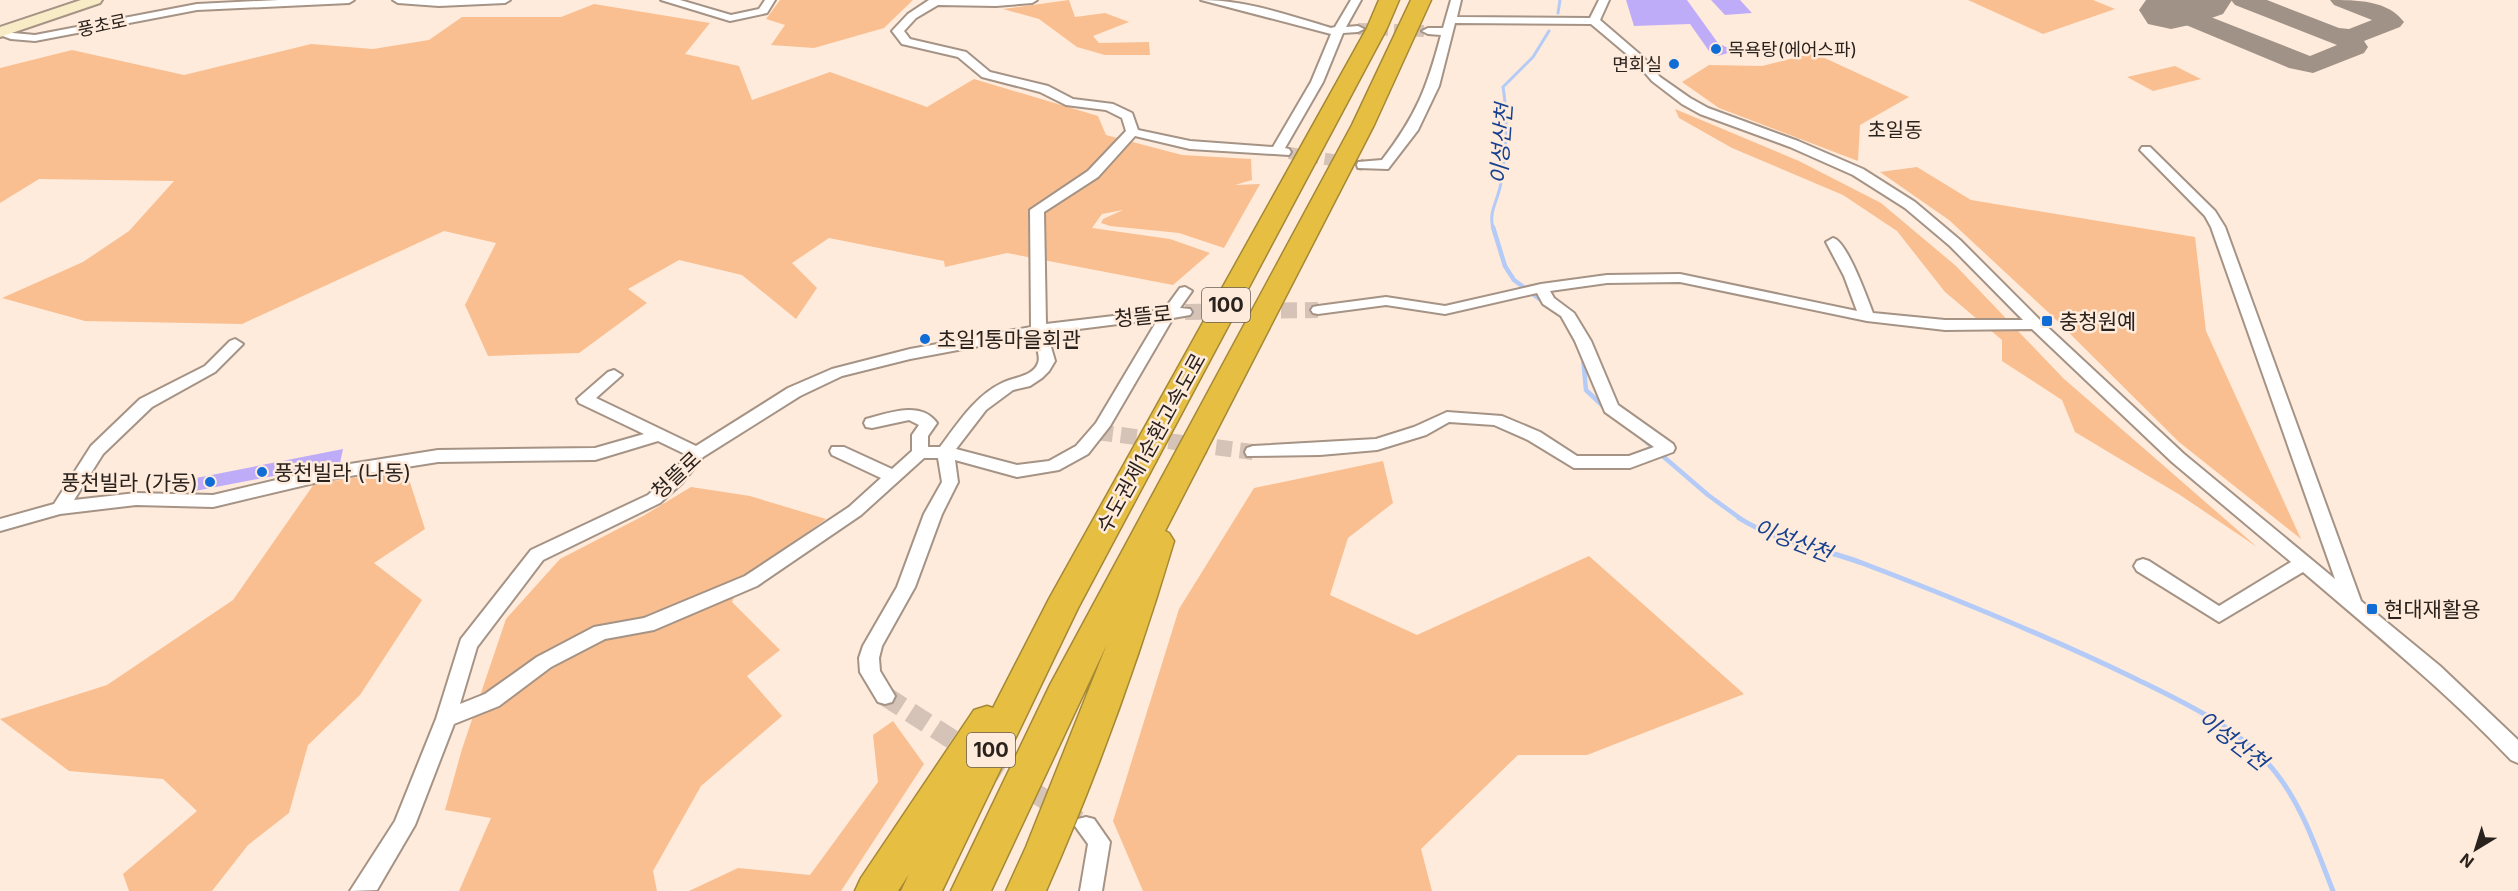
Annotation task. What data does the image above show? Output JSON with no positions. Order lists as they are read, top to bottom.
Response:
{
  "streets": {
    "highway": ["100", "수도권제1순환고속도로"],
    "street": ["풍초로", "청뜰로"]
  },
  "districts": ["초일동"],
  "water": ["이성산천"],
  "places": {
    "other": [
      "목욕탕(에어스파)",
      "면회실",
      "초일1통마을회관",
      "풍천빌라 (나동)",
      "풍천빌라 (가동)"
    ],
    "transit": ["충청원예", "현대재활용"]
  },
  "north": "bottom left"
}
